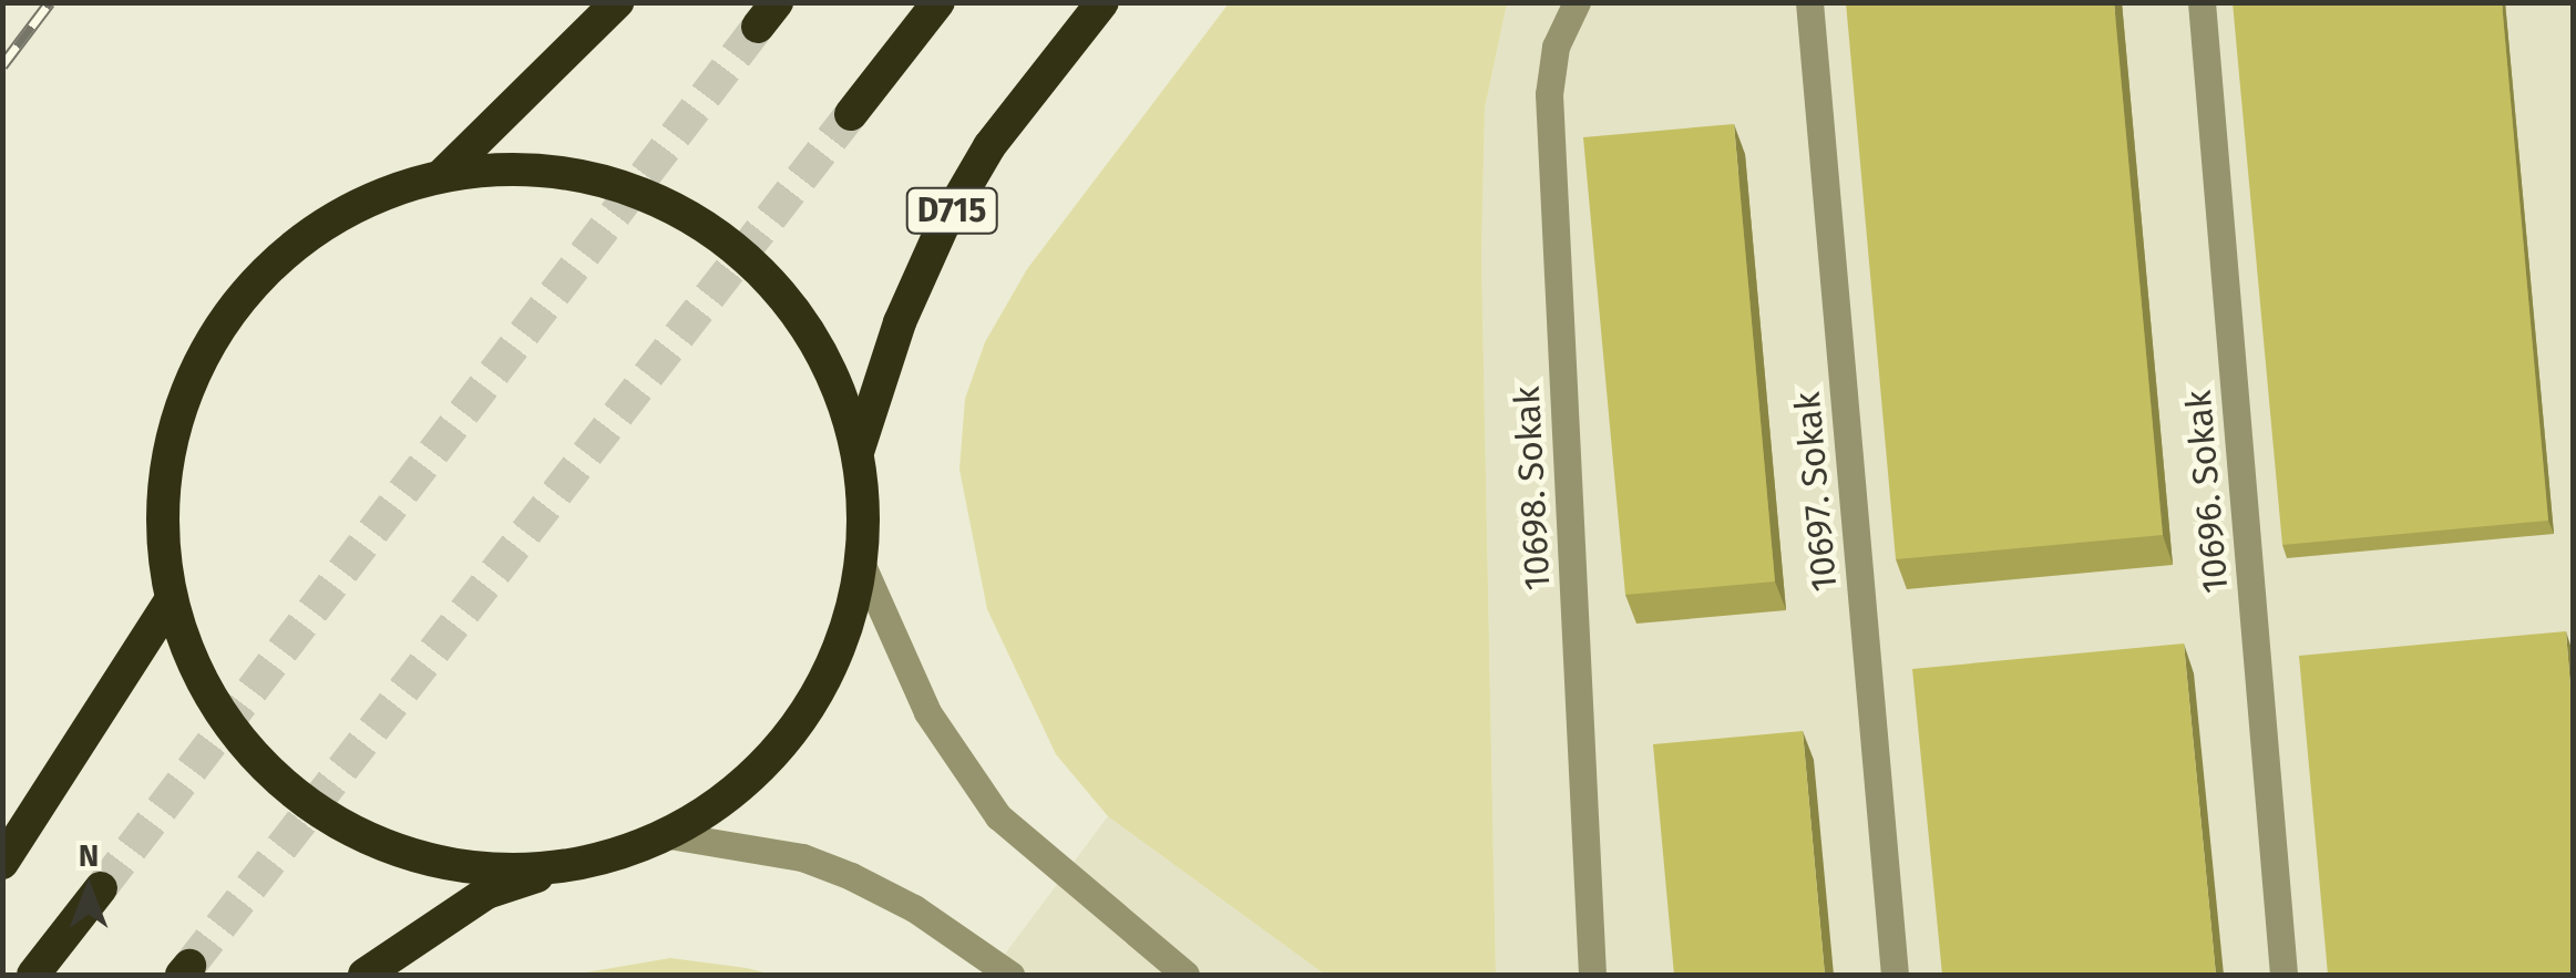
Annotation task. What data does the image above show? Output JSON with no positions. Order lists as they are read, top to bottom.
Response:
{
  "streets": {
    "highway": ["D715"],
    "street": ["10698. Sokak", "10697. Sokak", "10696. Sokak"]
  },
  "north": "top"
}
